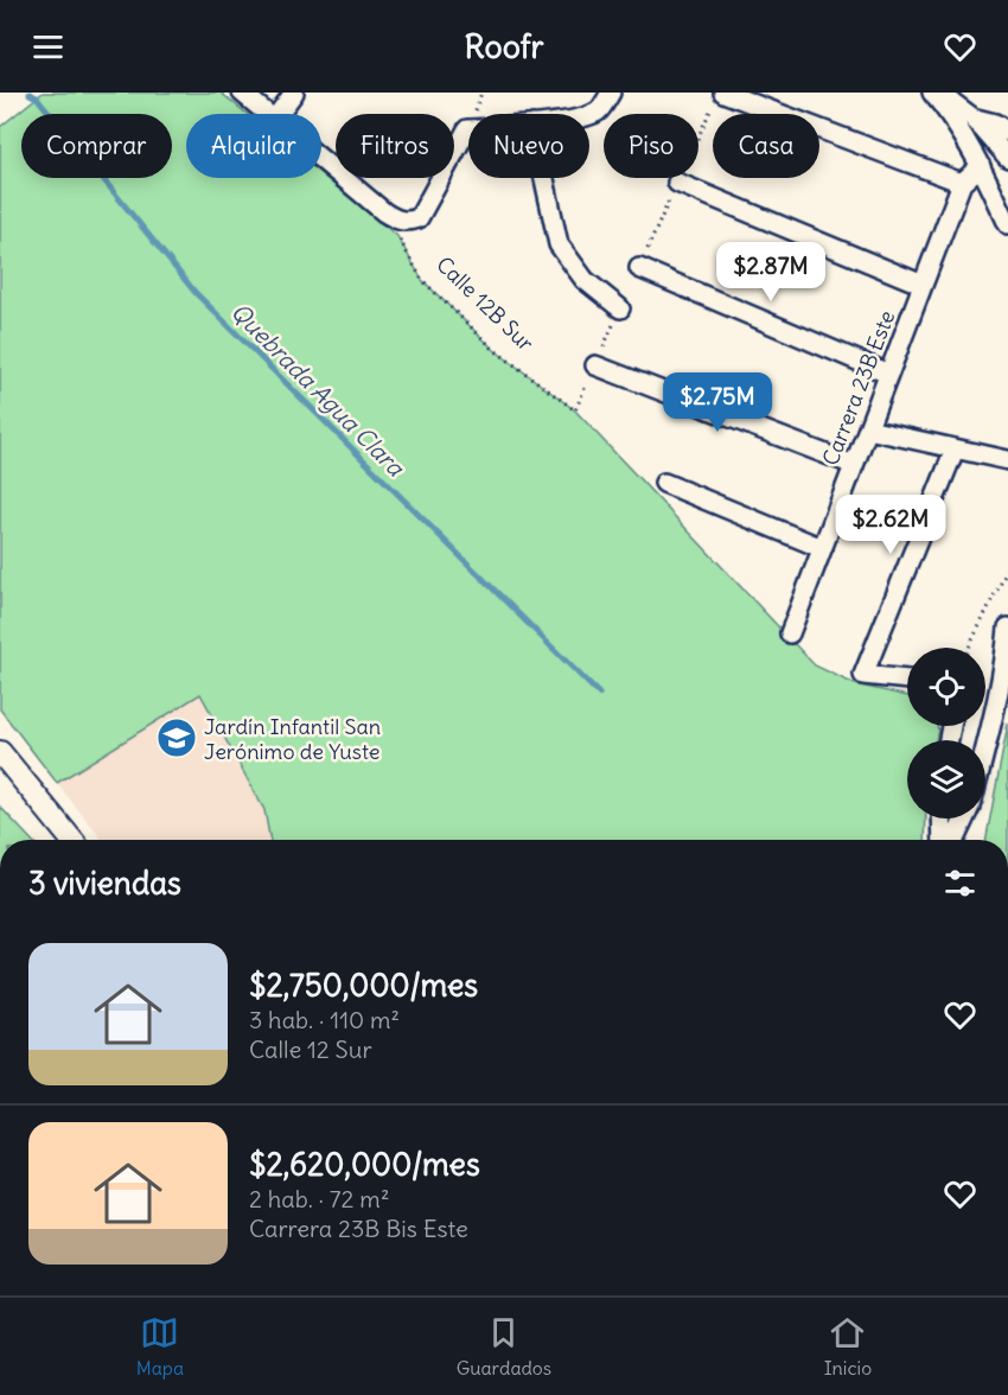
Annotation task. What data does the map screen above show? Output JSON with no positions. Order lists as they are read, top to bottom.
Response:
{
  "streets": {
    "street": ["Carrera 23B Este"],
    "path": ["Calle 12B Sur"]
  },
  "water": ["Quebrada Agua Clara"],
  "places": {
    "school or university": ["Jardín Infantil San Jerónimo de Yuste"]
  },
  "page": {
    "header": "Roofr",
    "chip": [
      "Comprar",
      "Alquilar",
      "Filtros",
      "Nuevo",
      "Piso",
      "Casa"
    ],
    "price": ["$2.87M", "$2.75M", "$2.62M"],
    "heading": "3 viviendas",
    "list": [
      {
        "name": "$2,750,000/mes",
        "note": "3 hab. · 110 m² · Calle 12 Sur"
      },
      {
        "name": "$2,620,000/mes",
        "note": "2 hab. · 72 m² · Carrera 23B Bis Este"
      }
    ],
    "tabs": ["Mapa", "Guardados", "Inicio"]
  }
}
